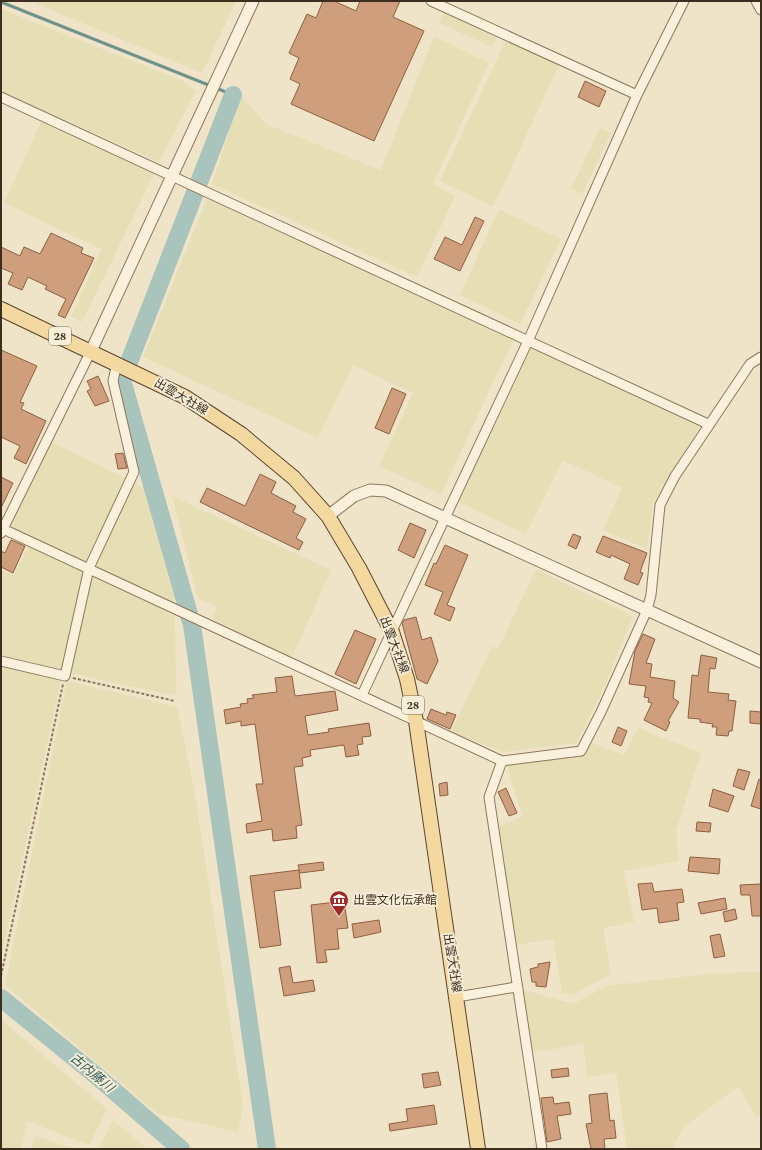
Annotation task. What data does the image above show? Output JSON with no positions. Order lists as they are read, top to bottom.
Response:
{
  "streets": {
    "main road": ["28", "出雲大社線"]
  },
  "water": ["古内藤川"],
  "places": {
    "museum": ["出雲文化伝承館"]
  }
}
